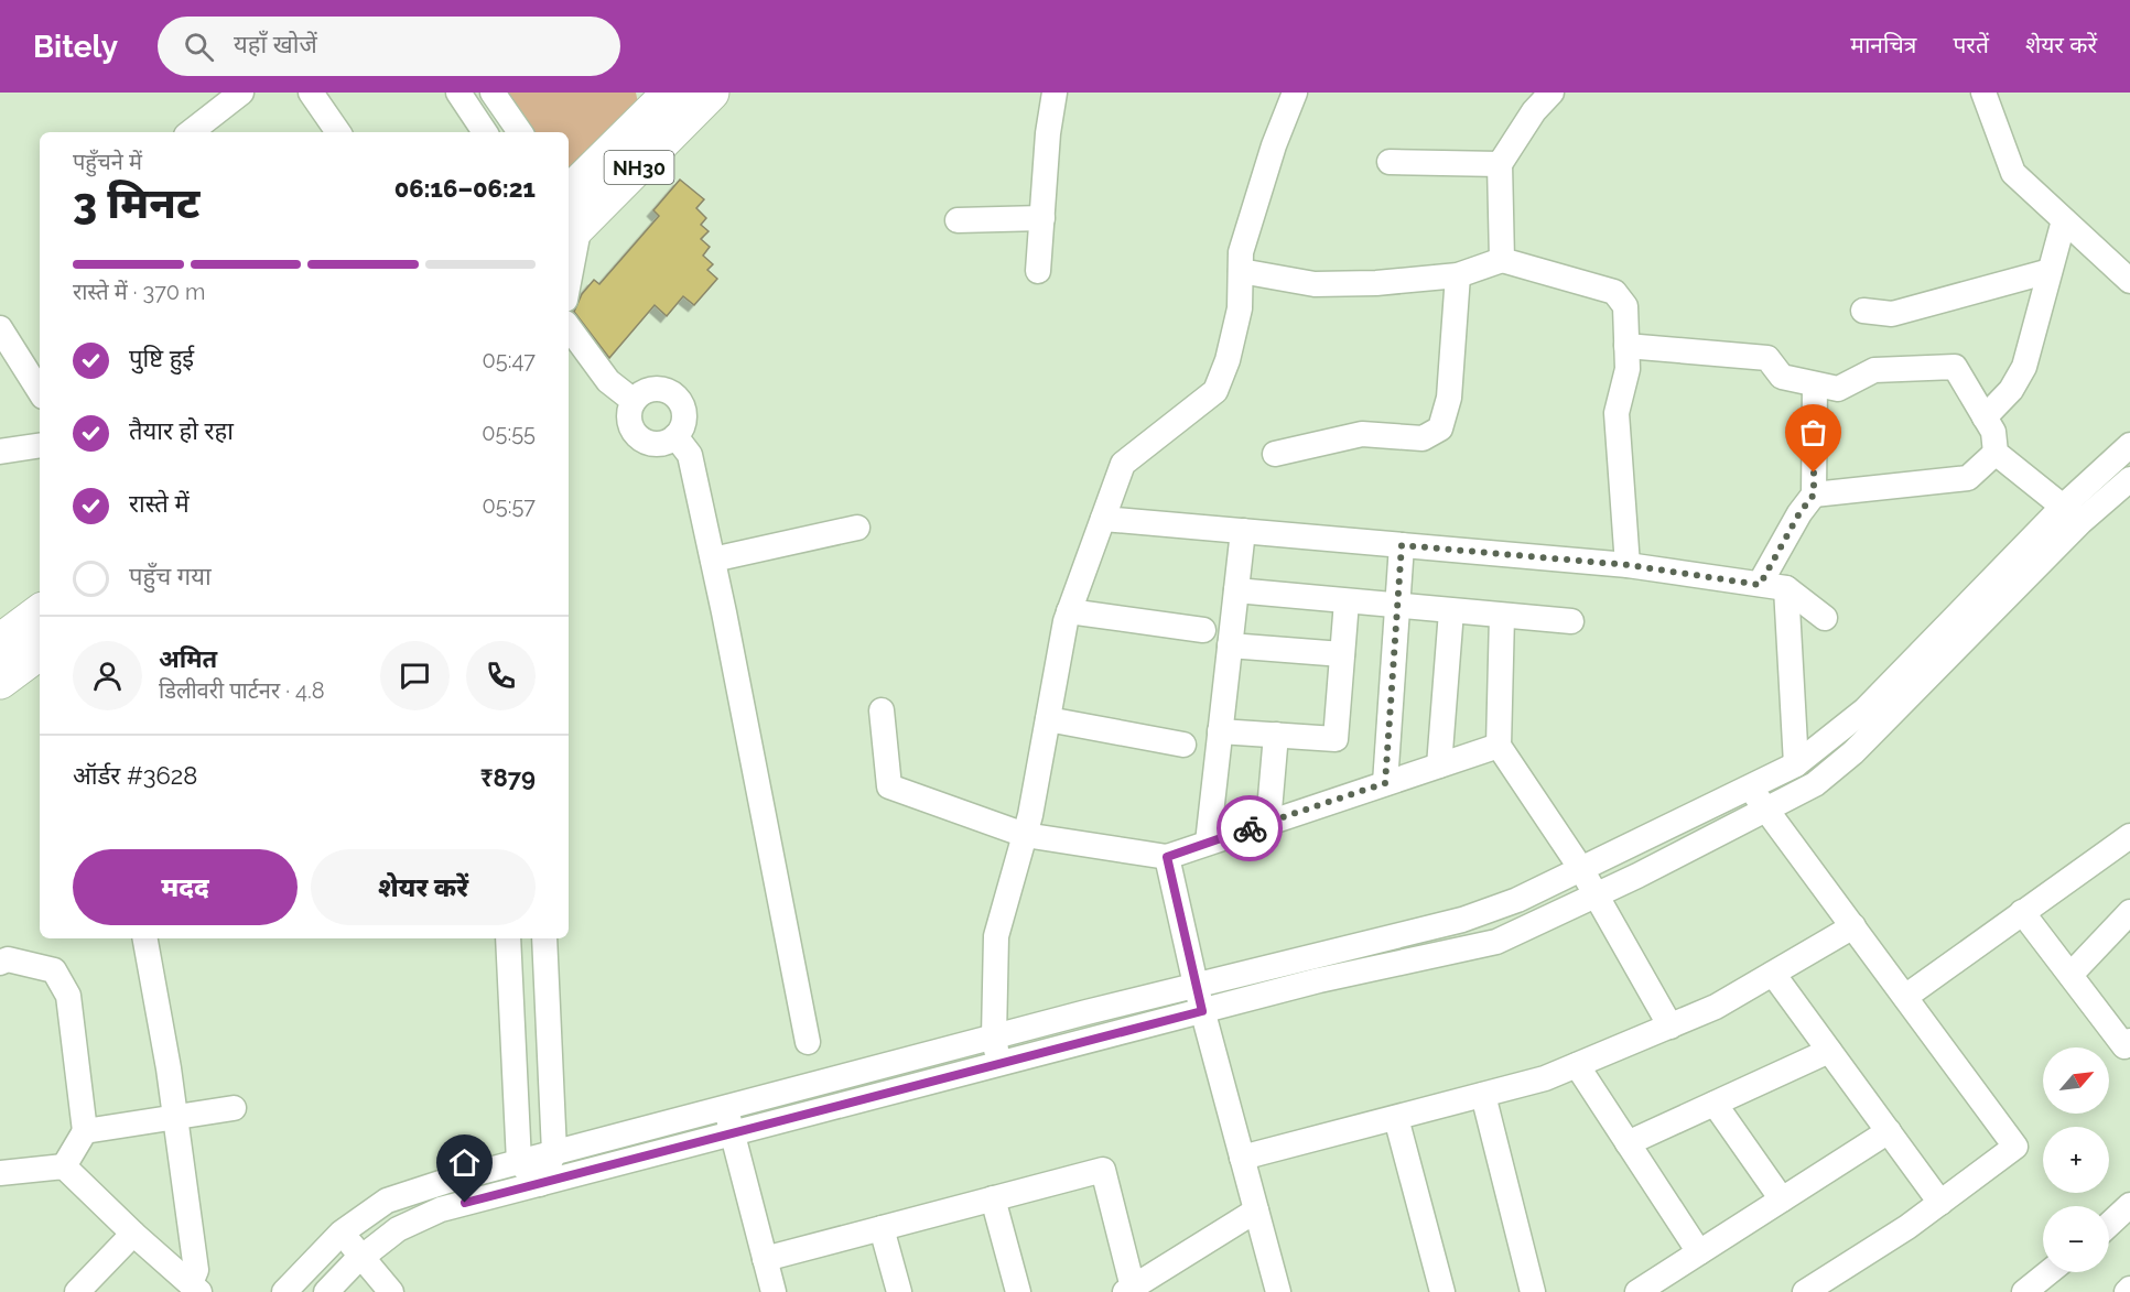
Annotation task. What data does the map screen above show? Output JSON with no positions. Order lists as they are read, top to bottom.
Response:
{
  "streets": {
    "highway": ["NH30"]
  },
  "north": "top right",
  "page": {
    "header": "Bitely",
    "search": "यहाँ खोजें",
    "nav": ["मानचित्र", "परतें", "शेयर करें"],
    "heading": ["3 मिनट", "पहुँचने में", "06:16–06:21"],
    "panel": [
      "अमित",
      "डिलीवरी पार्टनर · 4.8",
      "ऑर्डर #3628",
      "₹879"
    ],
    "bar": "रास्ते में · 370 m",
    "list": [
      ["पुष्टि हुई", "05:47"],
      ["तैयार हो रहा", "05:55"],
      ["रास्ते में", "05:57"],
      "पहुँच गया"
    ],
    "buttons": ["मदद", "शेयर करें"],
    "map_buttons": ["+", "−"]
  }
}
